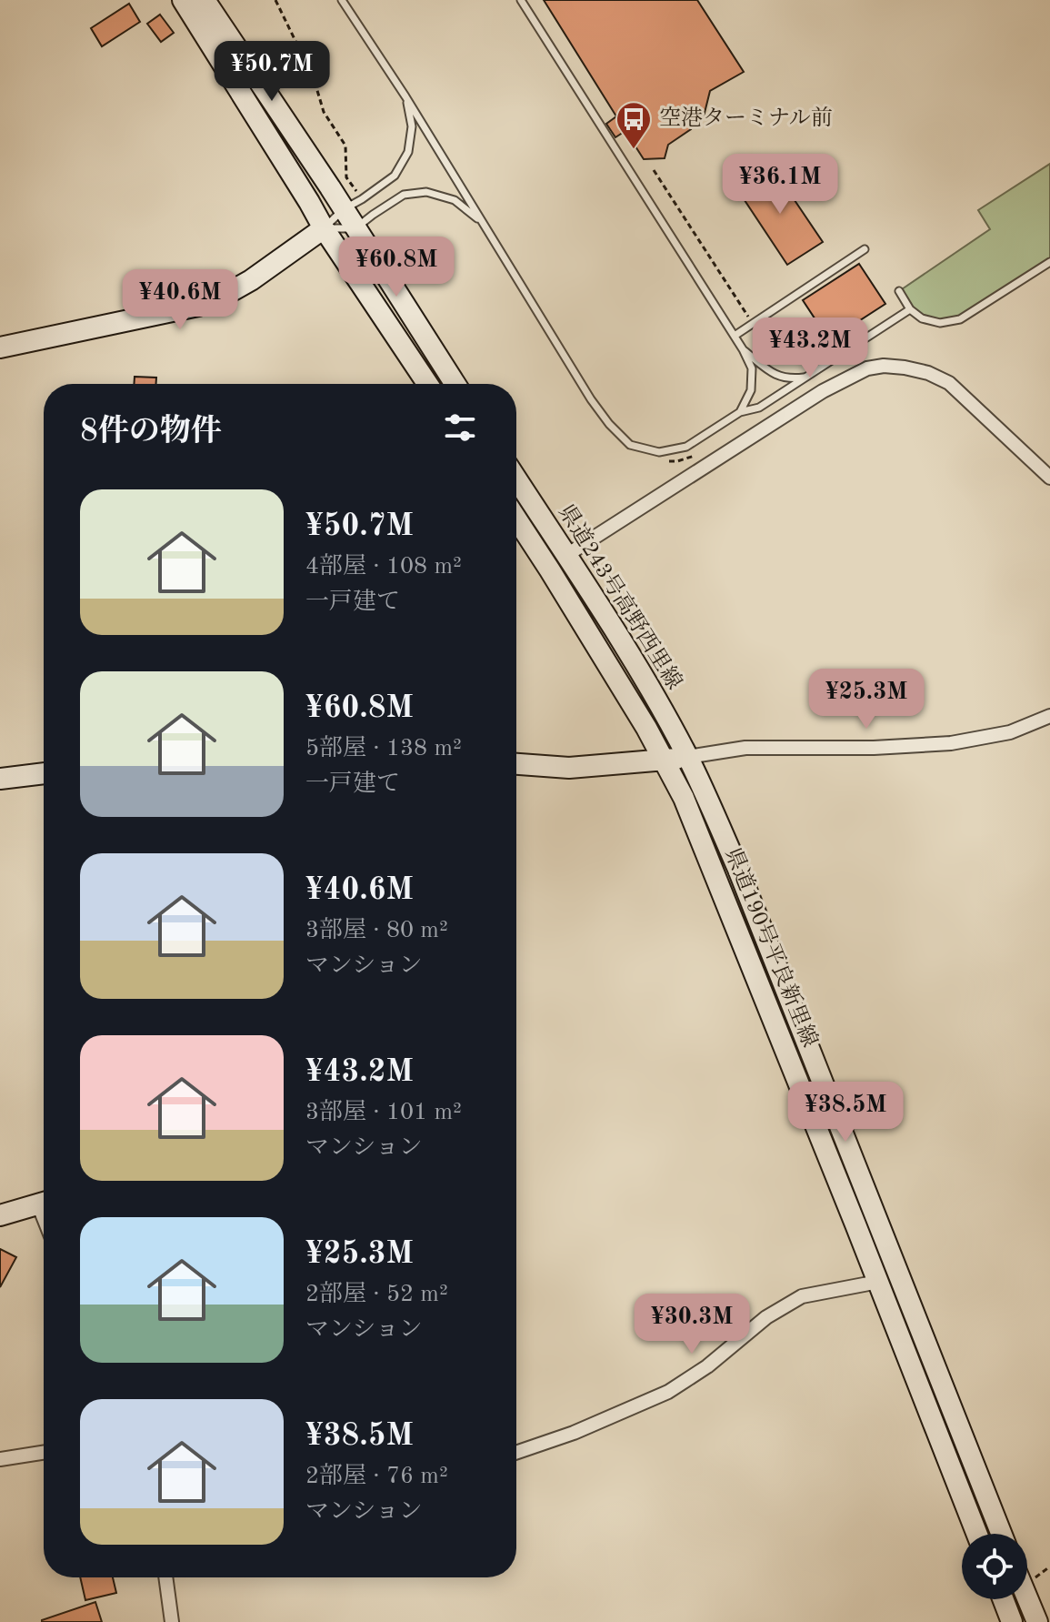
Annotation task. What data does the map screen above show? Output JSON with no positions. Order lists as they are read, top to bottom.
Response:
{
  "streets": {
    "main road": ["県道243号高野西里線", "県道190号平良新里線"]
  },
  "crossings": [
    ["県道243号高野西里線", "県道190号平良新里線"]
  ],
  "places": {
    "bus stop": ["空港ターミナル前"]
  },
  "page": {
    "price": [
      "¥50.7M",
      "¥36.1M",
      "¥60.8M",
      "¥40.6M",
      "¥43.2M",
      "¥25.3M",
      "¥38.5M",
      "¥30.3M"
    ],
    "heading": "8件の物件",
    "list": [
      {
        "name": "¥50.7M",
        "note": "4部屋 · 108 m² · 一戸建て"
      },
      {
        "name": "¥60.8M",
        "note": "5部屋 · 138 m² · 一戸建て"
      },
      {
        "name": "¥40.6M",
        "note": "3部屋 · 80 m² · マンション"
      },
      {
        "name": "¥43.2M",
        "note": "3部屋 · 101 m² · マンション"
      },
      {
        "name": "¥25.3M",
        "note": "2部屋 · 52 m² · マンション"
      },
      {
        "name": "¥38.5M",
        "note": "2部屋 · 76 m² · マンション"
      }
    ]
  }
}
